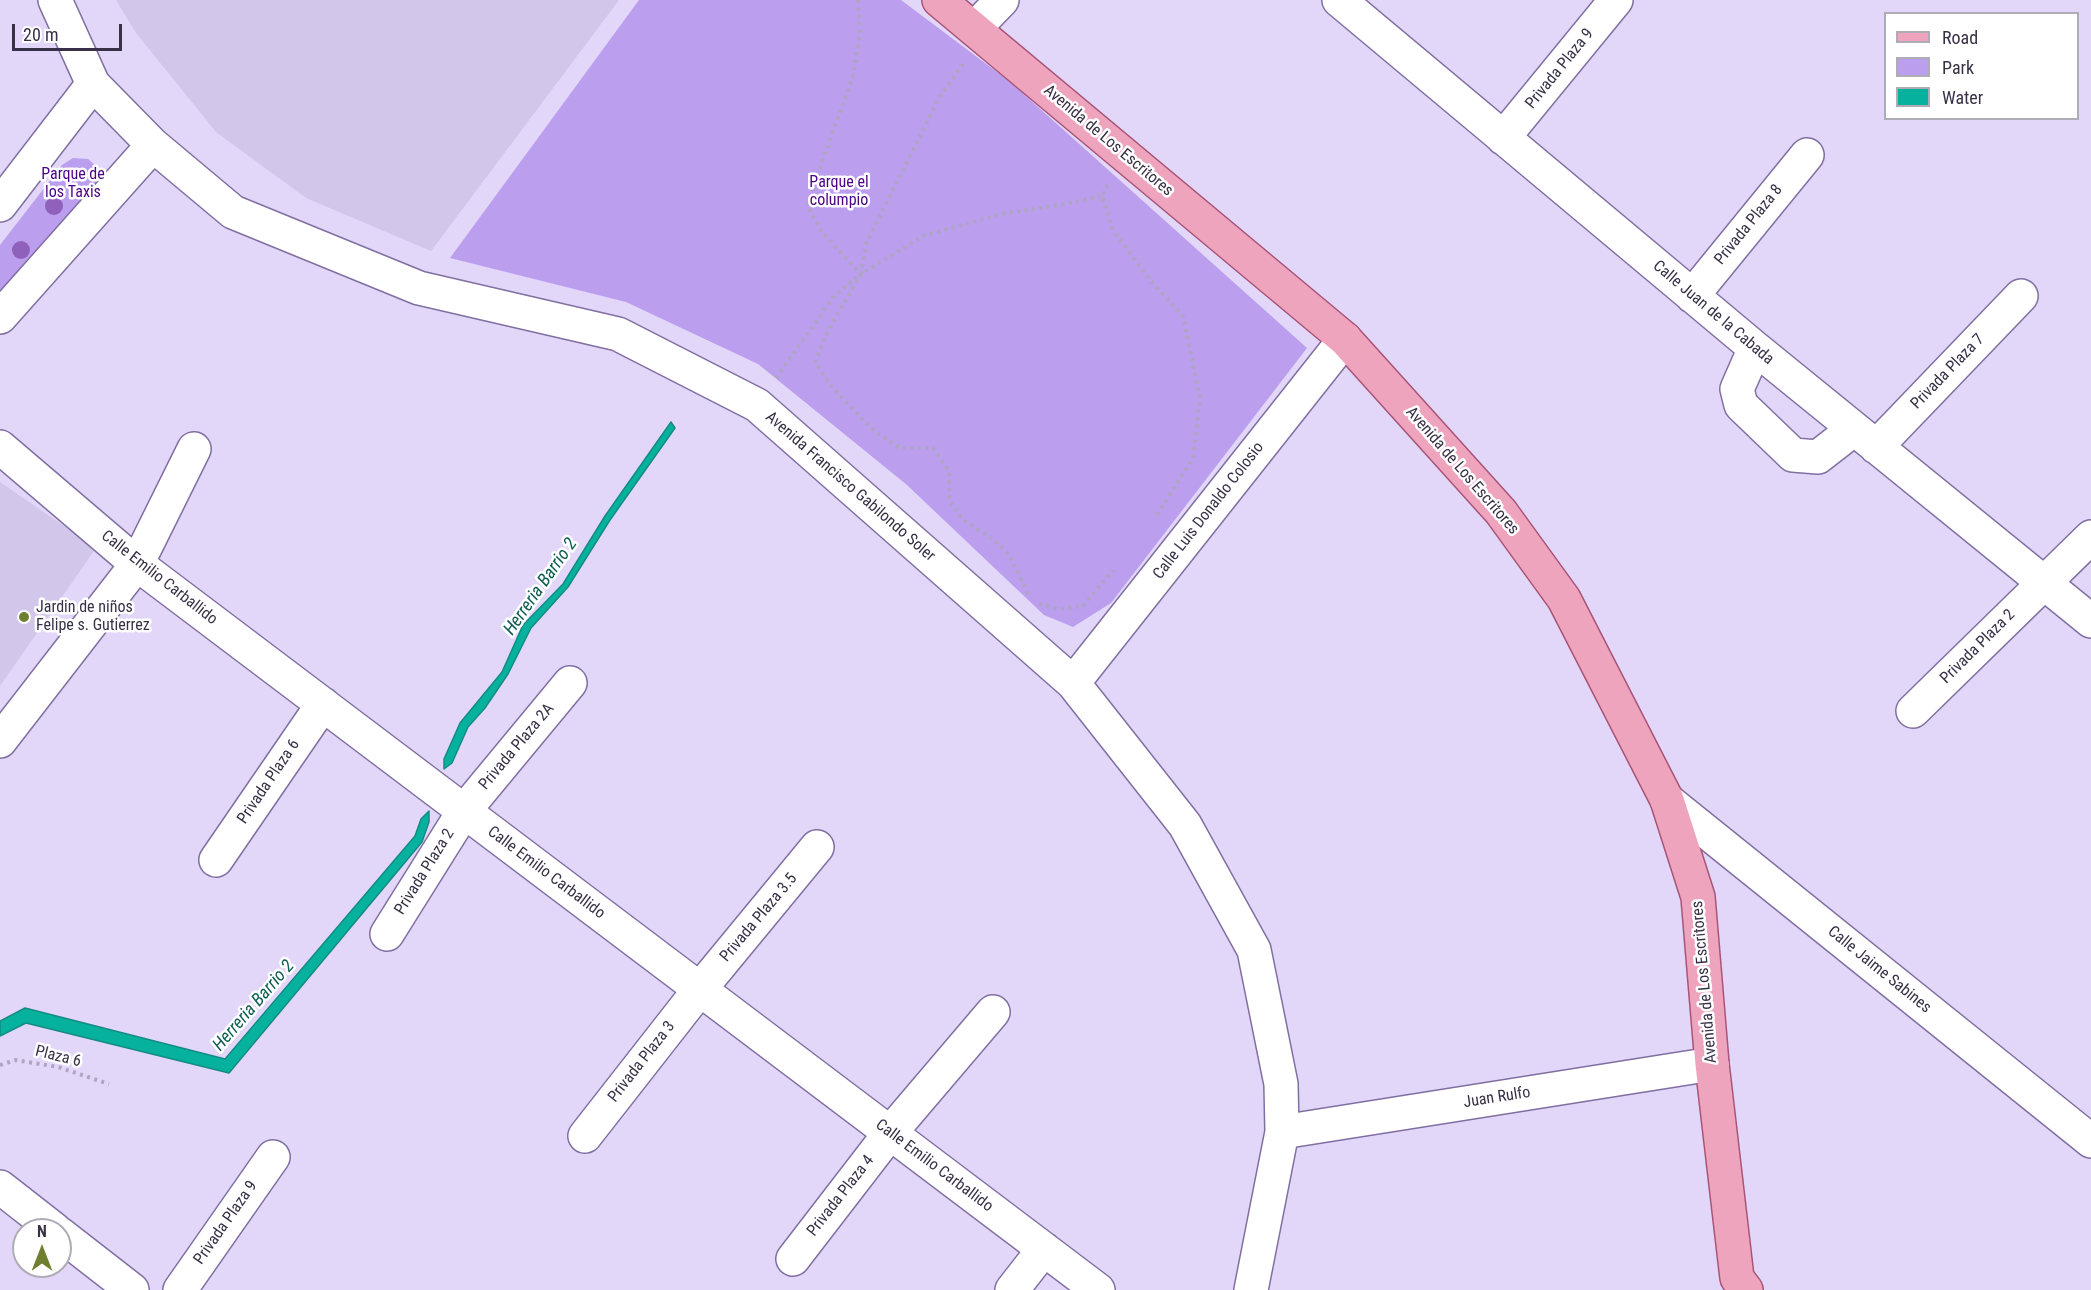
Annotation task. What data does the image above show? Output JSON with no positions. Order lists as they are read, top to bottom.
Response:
{
  "streets": {
    "main road": ["Avenida de Los Escritores"],
    "street": [
      "Privada Plaza 9",
      "Privada Plaza 8",
      "Calle Juan de la Cabada",
      "Privada Plaza 7",
      "Avenida Francisco Gabilondo Soler",
      "Calle Luis Donaldo Colosio",
      "Calle Emilio Carballido",
      "Privada Plaza 2",
      "Privada Plaza 2A",
      "Privada Plaza 6",
      "Privada Plaza 3.5",
      "Calle Jaime Sabines",
      "Privada Plaza 3",
      "Juan Rulfo",
      "Privada Plaza 4"
    ],
    "path": ["Plaza 6"]
  },
  "crossings": [
    ["Privada Plaza 9", "Calle Juan de la Cabada"],
    ["Avenida de Los Escritores", "Calle Luis Donaldo Colosio"],
    ["Avenida de Los Escritores", "Calle Jaime Sabines"],
    ["Avenida de Los Escritores", "Juan Rulfo"],
    ["Privada Plaza 8", "Calle Juan de la Cabada"],
    ["Calle Juan de la Cabada", "Privada Plaza 7"],
    ["Calle Juan de la Cabada", "Privada Plaza 2"],
    ["Avenida Francisco Gabilondo Soler", "Calle Luis Donaldo Colosio"],
    ["Avenida Francisco Gabilondo Soler", "Juan Rulfo"],
    ["Calle Emilio Carballido", "Privada Plaza 2"],
    ["Calle Emilio Carballido", "Privada Plaza 2A"],
    ["Calle Emilio Carballido", "Privada Plaza 6"],
    ["Calle Emilio Carballido", "Privada Plaza 3.5"],
    ["Calle Emilio Carballido", "Privada Plaza 3"],
    ["Calle Emilio Carballido", "Privada Plaza 4"],
    ["Privada Plaza 2", "Privada Plaza 2A"],
    ["Privada Plaza 3.5", "Privada Plaza 3"]
  ],
  "water": ["Herreria Barrio 2"],
  "parks": ["Parque de los Taxis", "Parque el columpio"],
  "places": ["Jardin de niños Felipe s. Gutierrez"],
  "legend": ["Road", "Park", "Water"],
  "scale_bar": "20 m",
  "north": "top"
}
